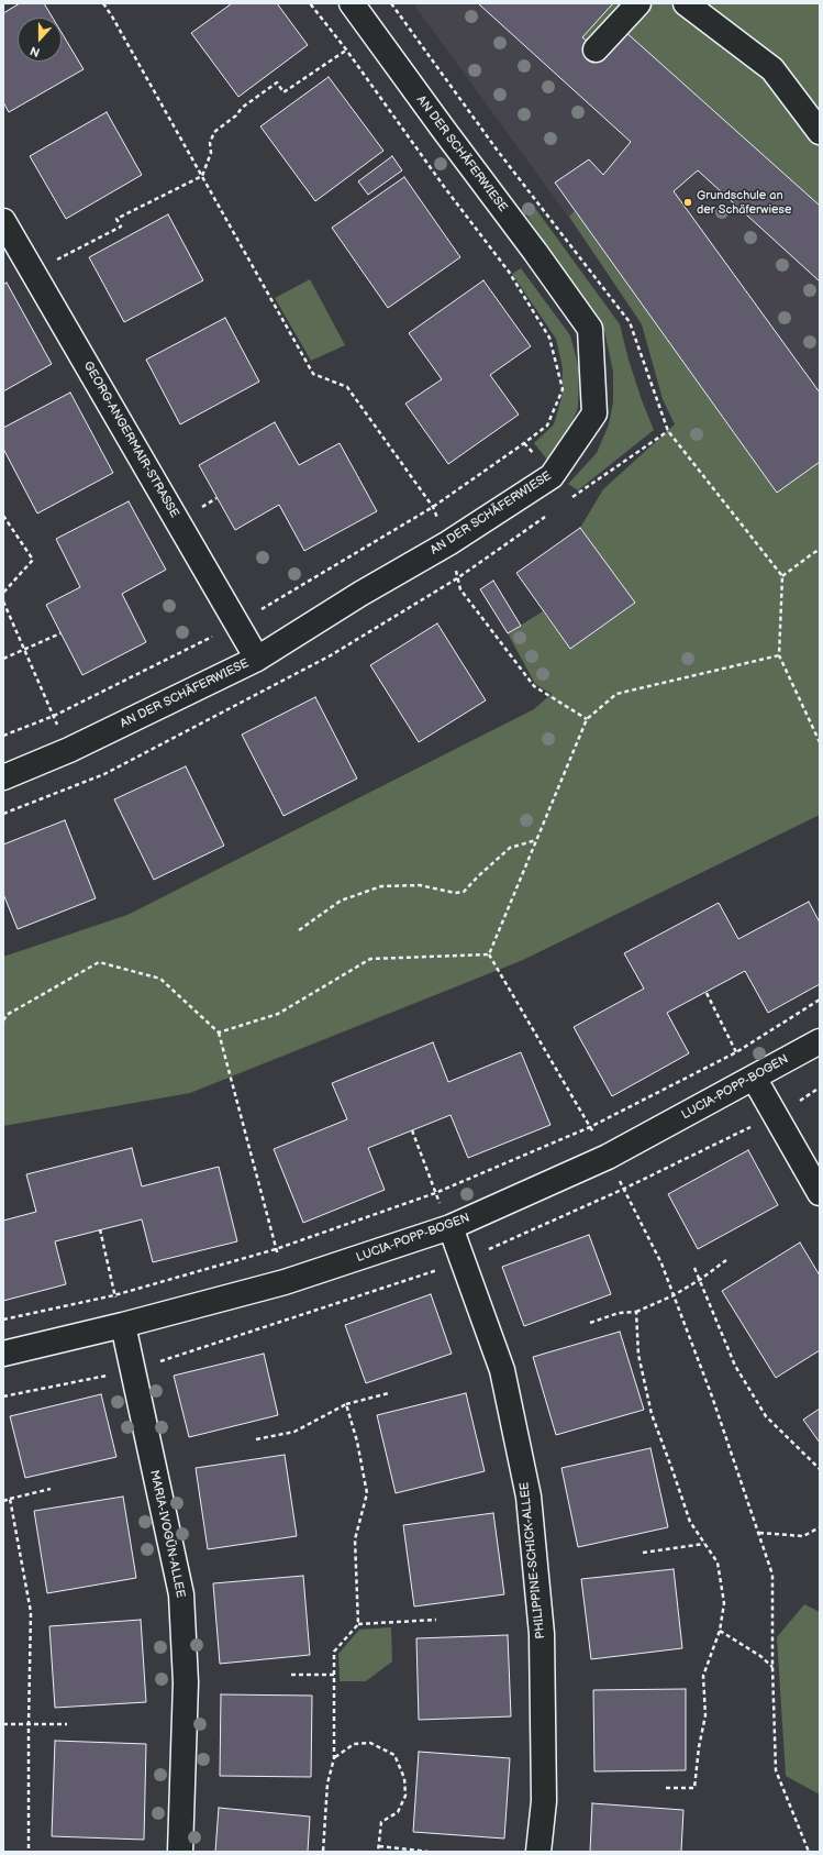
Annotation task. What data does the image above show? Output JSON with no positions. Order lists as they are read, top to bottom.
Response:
{
  "streets": {
    "street": [
      "AN DER SCHÄFERWIESE",
      "GEORG-ANGERMAIR-STRASSE",
      "LUCIA-POPP-BOGEN",
      "MARIA-IVOGÜN-ALLEE",
      "PHILIPPINE-SCHICK-ALLEE"
    ]
  },
  "crossings": [
    ["AN DER SCHÄFERWIESE", "GEORG-ANGERMAIR-STRASSE"],
    ["LUCIA-POPP-BOGEN", "MARIA-IVOGÜN-ALLEE"],
    ["LUCIA-POPP-BOGEN", "PHILIPPINE-SCHICK-ALLEE"]
  ],
  "places": ["Grundschule an der Schäferwiese"],
  "north": "bottom"
}
